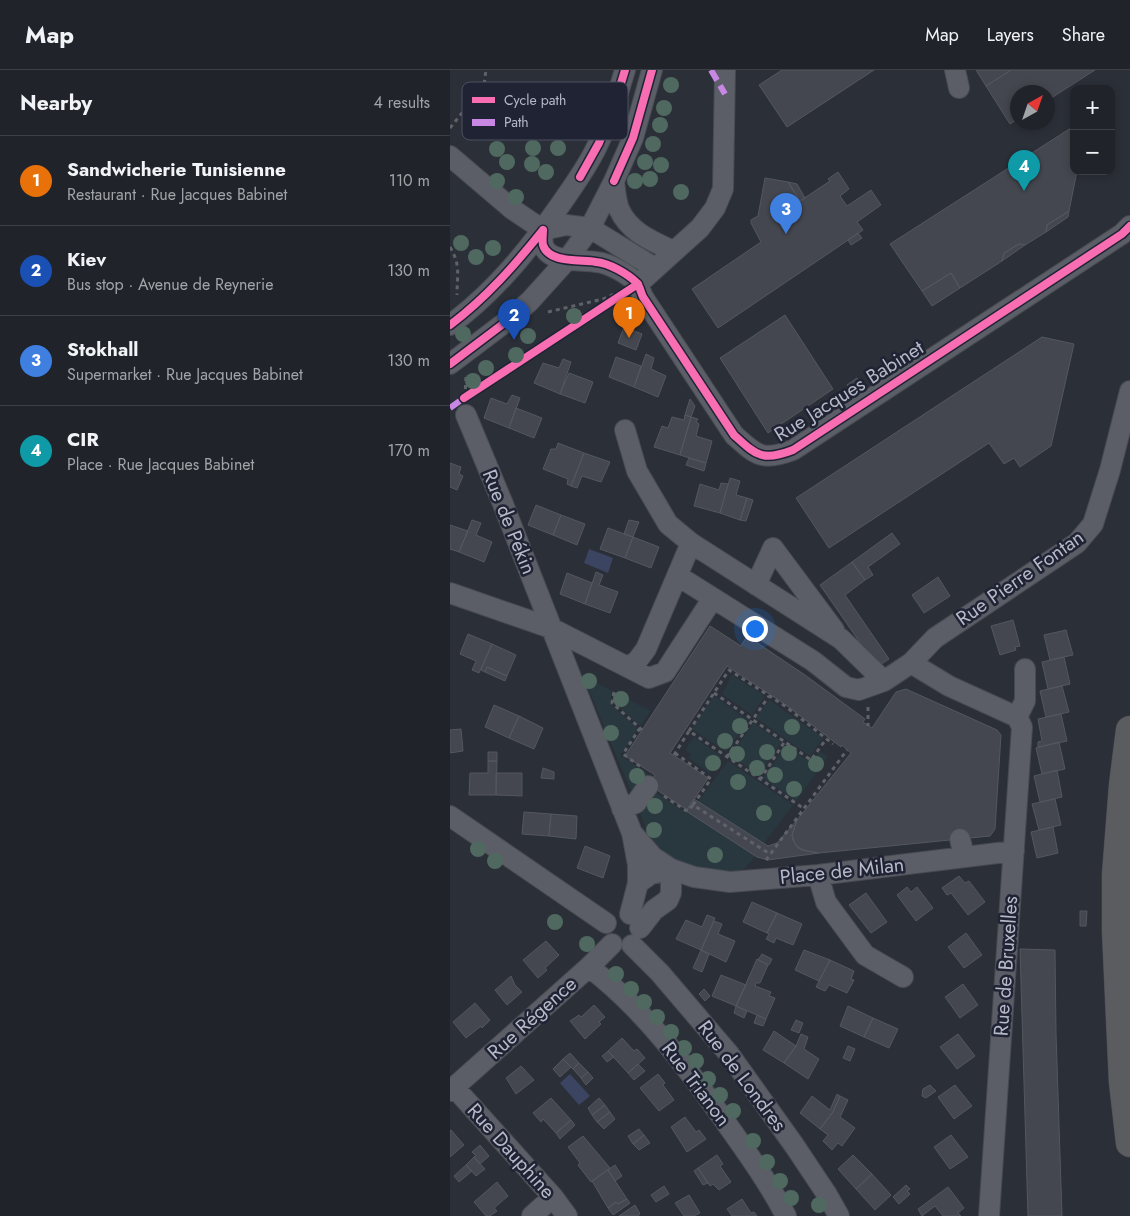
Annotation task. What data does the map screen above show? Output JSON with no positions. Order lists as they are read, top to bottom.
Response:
{
  "streets": {
    "street": [
      "Rue Jacques Babinet",
      "Rue de Pékin",
      "Rue Pierre Fontan",
      "Place de Milan",
      "Rue de Bruxelles",
      "Rue Régence",
      "Rue de Londres",
      "Rue Trianon",
      "Rue Dauphine"
    ]
  },
  "crossings": [
    ["Rue de Pékin", "Place de Milan"],
    ["Place de Milan", "Rue de Bruxelles"],
    ["Place de Milan", "Rue Régence"],
    ["Place de Milan", "Rue de Londres"],
    ["Rue Régence", "Rue de Londres"],
    ["Rue Régence", "Rue Trianon"],
    ["Rue Régence", "Rue Dauphine"]
  ],
  "legend": ["Cycle path", "Path"],
  "north": "top right",
  "page": {
    "header": "Map",
    "nav": ["Map", "Layers", "Share"],
    "heading": ["Nearby", "4 results"],
    "map_buttons": ["+", "−"],
    "list": [
      {
        "mark": "1",
        "name": "Sandwicherie Tunisienne",
        "note": "Restaurant · Rue Jacques Babinet",
        "value": "110 m"
      },
      {
        "mark": "2",
        "name": "Kiev",
        "note": "Bus stop · Avenue de Reynerie",
        "value": "130 m"
      },
      {
        "mark": "3",
        "name": "Stokhall",
        "note": "Supermarket · Rue Jacques Babinet",
        "value": "130 m"
      },
      {
        "mark": "4",
        "name": "CIR",
        "note": "Place · Rue Jacques Babinet",
        "value": "170 m"
      }
    ],
    "pins": [
      "4",
      "3",
      "1",
      "2"
    ]
  }
}
